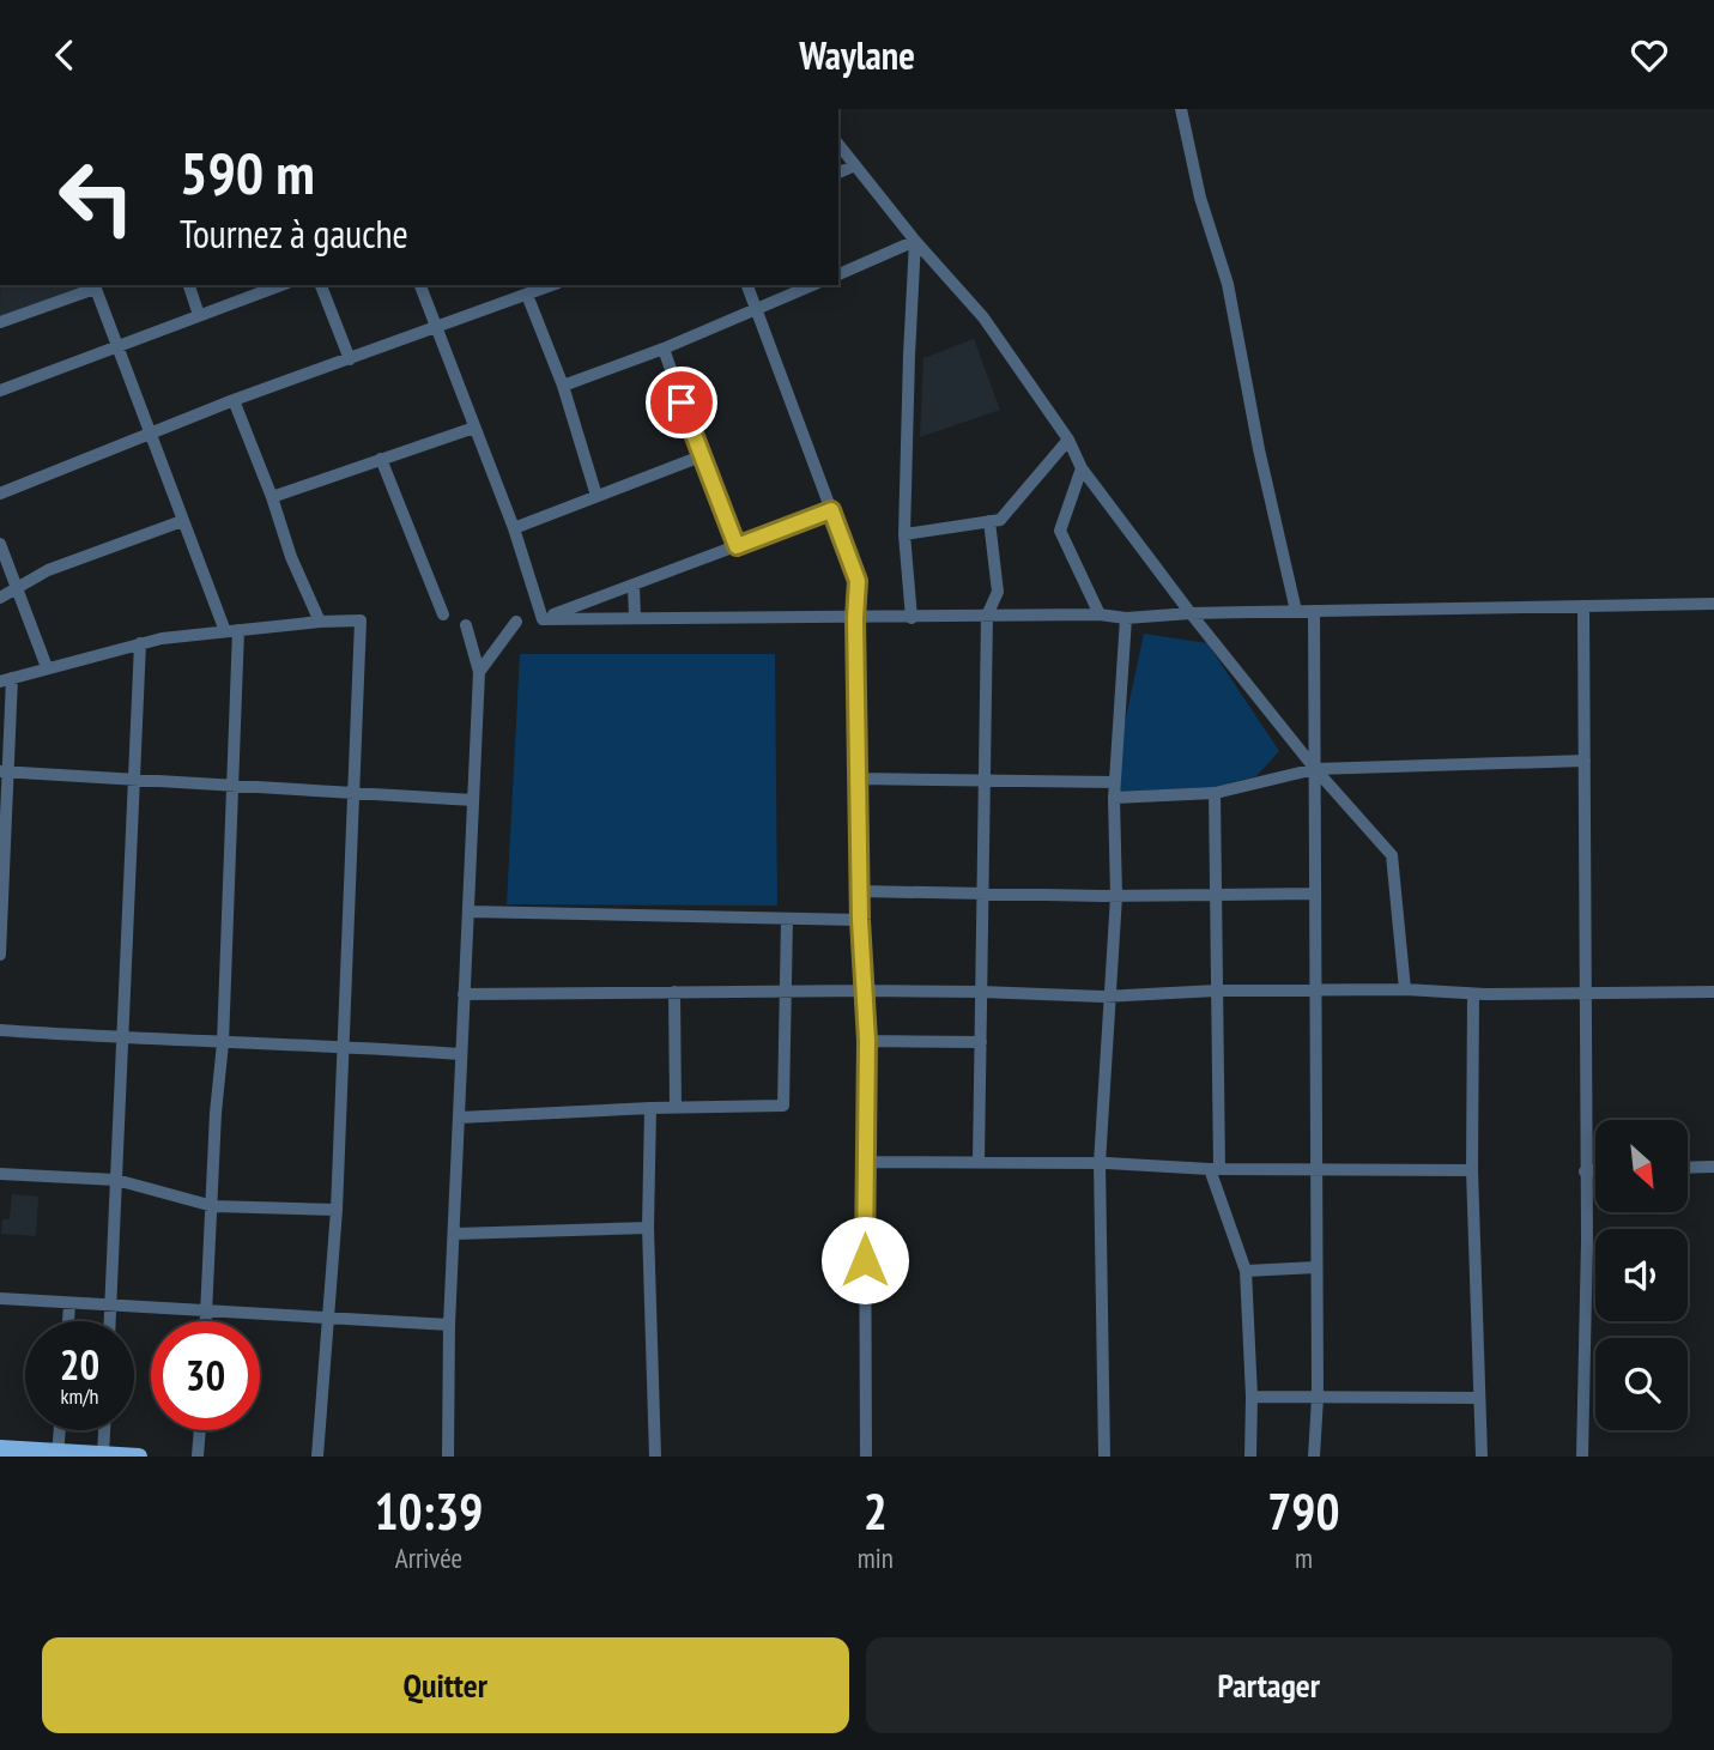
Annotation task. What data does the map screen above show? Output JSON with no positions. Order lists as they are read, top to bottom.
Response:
{
  "north": "bottom right",
  "page": {
    "header": "Waylane",
    "turn": ["590 m", "Tournez à gauche"],
    "speed": "20 km/h",
    "limit": "30",
    "eta": [
      "10:39",
      "Arrivée",
      "2",
      "min",
      "790",
      "m"
    ],
    "buttons": ["Quitter", "Partager"]
  }
}
